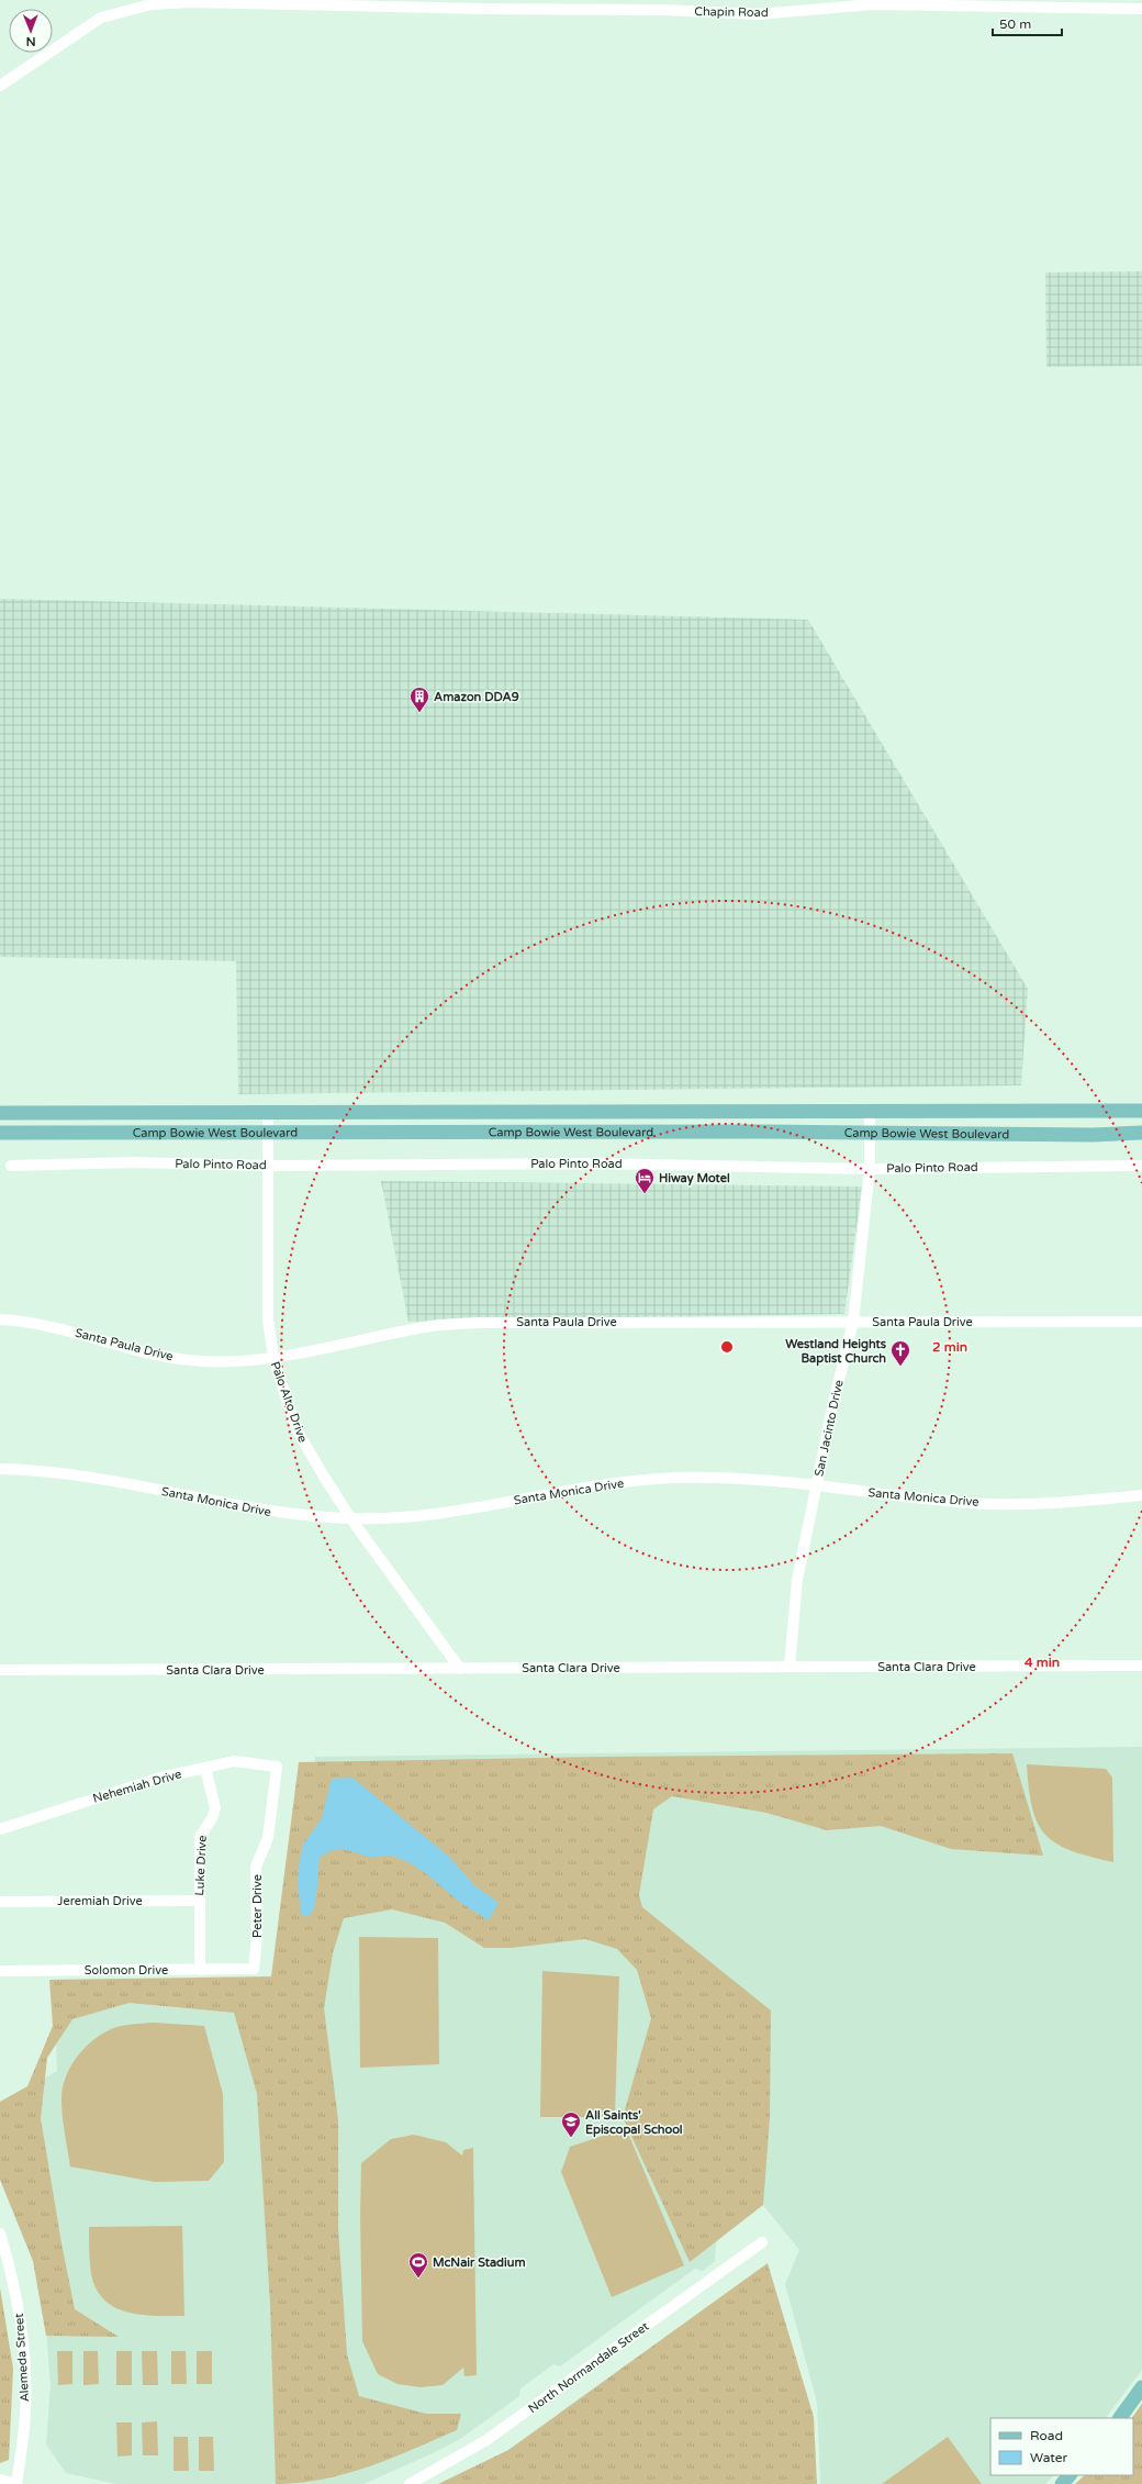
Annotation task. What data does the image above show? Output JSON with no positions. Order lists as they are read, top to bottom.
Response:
{
  "streets": {
    "main road": ["Camp Bowie West Boulevard"],
    "street": [
      "Chapin Road",
      "Palo Pinto Road",
      "Santa Paula Drive",
      "Palo Alto Drive",
      "San Jacinto Drive",
      "Santa Monica Drive",
      "Santa Clara Drive",
      "Nehemiah Drive",
      "Luke Drive",
      "Jeremiah Drive",
      "Peter Drive",
      "Solomon Drive",
      "Alemeda Street",
      "North Normandale Street"
    ]
  },
  "crossings": [
    ["Camp Bowie West Boulevard", "Palo Alto Drive"],
    ["Camp Bowie West Boulevard", "San Jacinto Drive"],
    ["Palo Pinto Road", "Palo Alto Drive"],
    ["Palo Pinto Road", "San Jacinto Drive"],
    ["Santa Paula Drive", "Palo Alto Drive"],
    ["Santa Paula Drive", "San Jacinto Drive"],
    ["Palo Alto Drive", "Santa Monica Drive"],
    ["Palo Alto Drive", "Santa Clara Drive"],
    ["San Jacinto Drive", "Santa Monica Drive"],
    ["San Jacinto Drive", "Santa Clara Drive"],
    ["Nehemiah Drive", "Luke Drive"],
    ["Nehemiah Drive", "Peter Drive"],
    ["Luke Drive", "Jeremiah Drive"],
    ["Luke Drive", "Solomon Drive"],
    ["Peter Drive", "Solomon Drive"]
  ],
  "places": {
    "building": ["Amazon DDA9"],
    "hotel": ["Hiway Motel"],
    "church": ["Westland Heights Baptist Church"],
    "school or university": ["All Saints' Episcopal School"],
    "sports": ["McNair Stadium"]
  },
  "legend": ["Road", "Water"],
  "scale_bar": "50 m",
  "north": "bottom",
  "rings": ["2 min", "4 min"]
}
